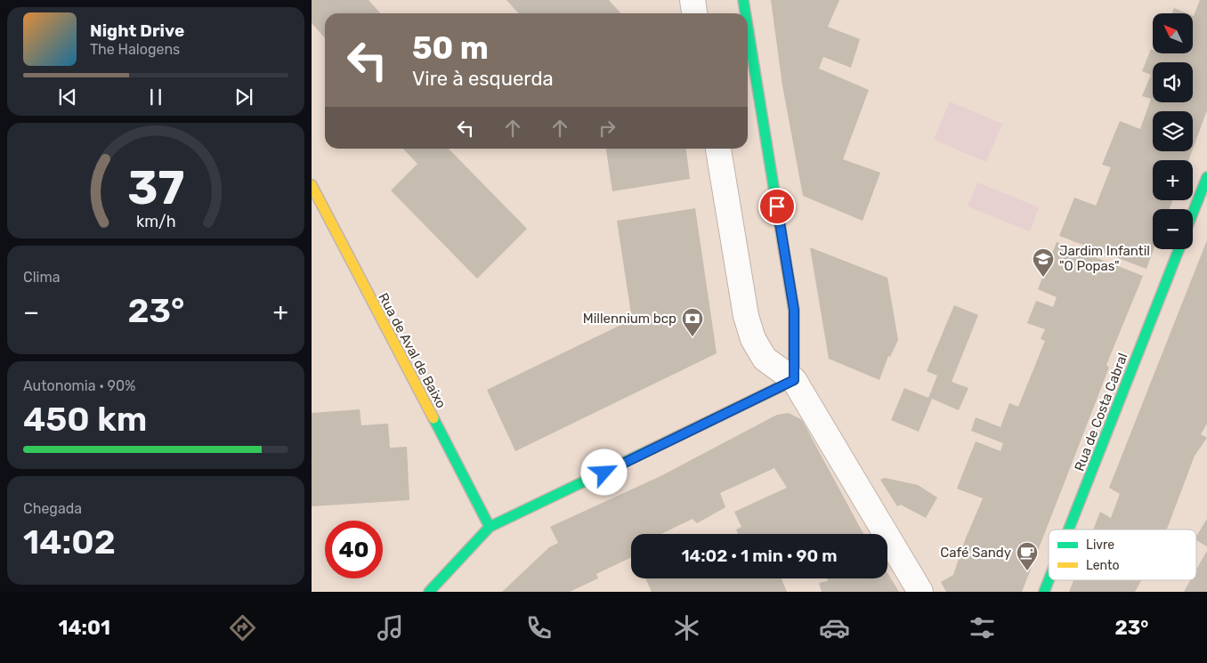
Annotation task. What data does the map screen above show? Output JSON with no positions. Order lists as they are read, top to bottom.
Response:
{
  "streets": {
    "street": ["Rua de Aval de Baixo", "Rua de Costa Cabral"]
  },
  "places": {
    "school or university": ["Jardim Infantil \"O Popas\""],
    "bank": ["Millennium bcp"],
    "cafe": ["Café Sandy"]
  },
  "legend": ["Livre", "Lento"],
  "north": "top left",
  "page": {
    "song": ["Night Drive", "The Halogens"],
    "map_buttons": ["+", "−"],
    "turn": ["50 m", "Vire à esquerda"],
    "tile": [
      "Clima",
      ["Autonomia · 90%", "450 km"],
      ["Chegada", "14:02"]
    ],
    "heat": ["−", "23°", "+"],
    "limit": "40",
    "trip": "14:02 · 1 min · 90 m",
    "tabs": ["14:01", "23°"],
    "gauge": ["37", "km/h"]
  }
}
